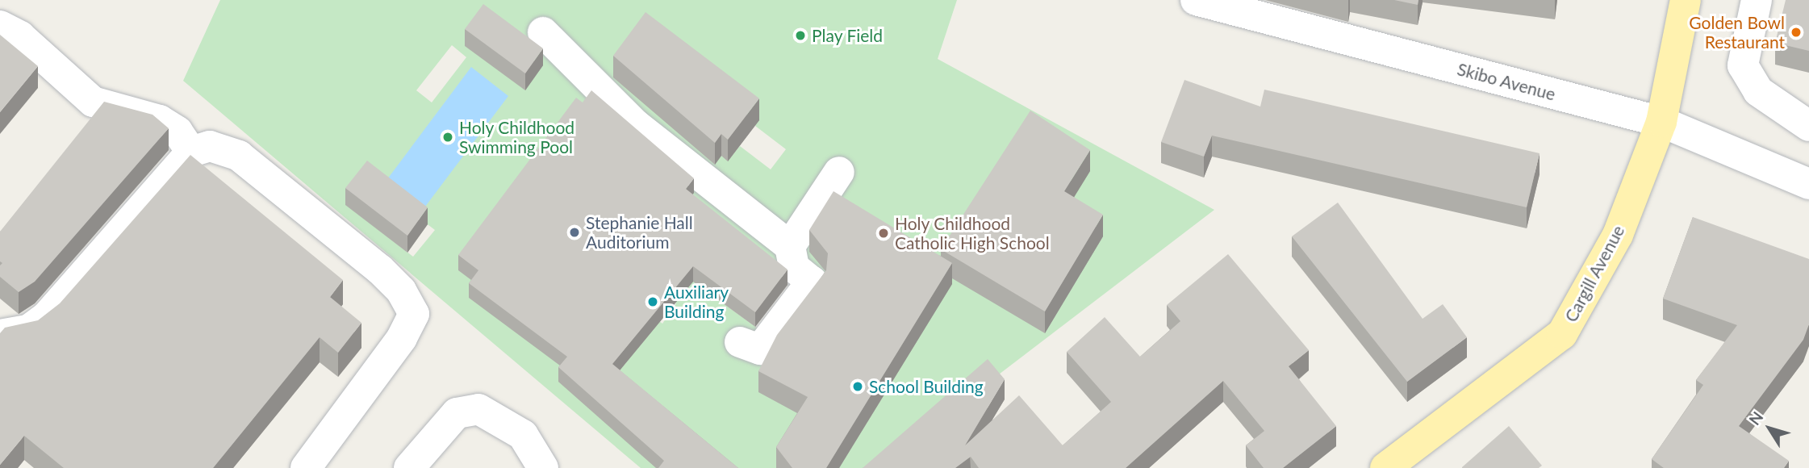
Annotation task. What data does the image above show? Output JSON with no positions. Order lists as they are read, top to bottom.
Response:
{
  "streets": {
    "main road": ["Cargill Avenue"],
    "street": ["Skibo Avenue"]
  },
  "crossings": [
    ["Skibo Avenue", "Cargill Avenue"]
  ],
  "places": [
    "Golden Bowl Restaurant",
    "Play Field",
    "Holy Childhood Swimming Pool",
    "Stephanie Hall Auditorium",
    "Holy Childhood Catholic High School",
    "Auxiliary Building",
    "School Building"
  ],
  "north": "top left"
}
